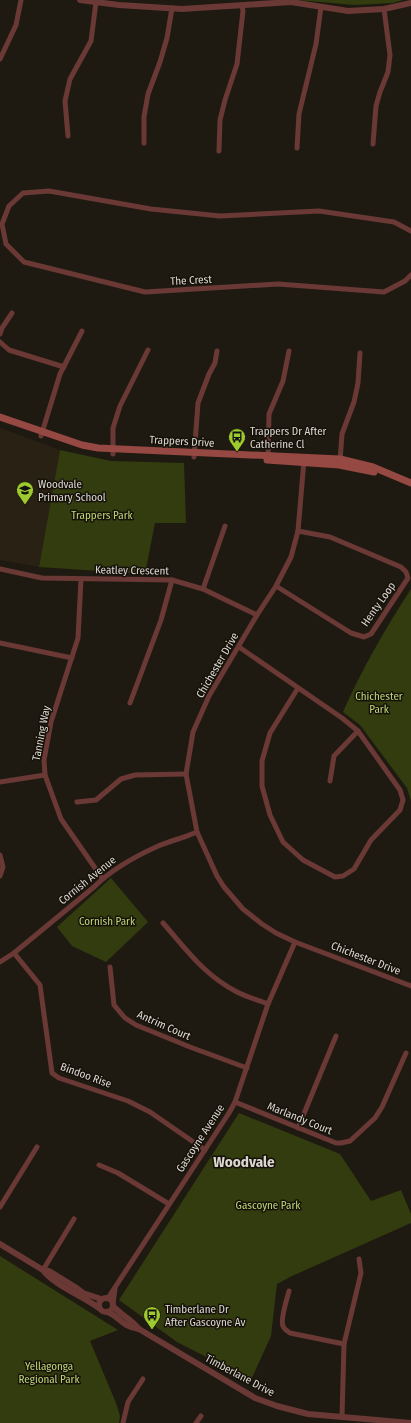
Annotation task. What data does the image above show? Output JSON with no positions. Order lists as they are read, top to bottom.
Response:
{
  "streets": {
    "main road": ["Trappers Drive"],
    "street": [
      "The Crest",
      "Keatley Crescent",
      "Henty Loop",
      "Chichester Drive",
      "Tanning Way",
      "Cornish Avenue",
      "Antrim Court",
      "Bindoo Rise",
      "Marlandy Court",
      "Gascoyne Avenue",
      "Timberlane Drive"
    ]
  },
  "crossings": [
    ["Trappers Drive", "Chichester Drive"],
    ["Keatley Crescent", "Chichester Drive"],
    ["Keatley Crescent", "Tanning Way"],
    ["Henty Loop", "Chichester Drive"],
    ["Chichester Drive", "Cornish Avenue"],
    ["Chichester Drive", "Gascoyne Avenue"],
    ["Tanning Way", "Cornish Avenue"],
    ["Cornish Avenue", "Bindoo Rise"],
    ["Antrim Court", "Gascoyne Avenue"],
    ["Bindoo Rise", "Gascoyne Avenue"],
    ["Marlandy Court", "Gascoyne Avenue"],
    ["Gascoyne Avenue", "Timberlane Drive"]
  ],
  "districts": ["Woodvale"],
  "parks": [
    "Trappers Park",
    "Chichester Park",
    "Cornish Park",
    "Gascoyne Park",
    "Yellagonga Regional Park"
  ],
  "places": {
    "bus stop": ["Trappers Dr After Catherine Cl", "Timberlane Dr After Gascoyne Av"],
    "school or university": ["Woodvale Primary School"]
  }
}
